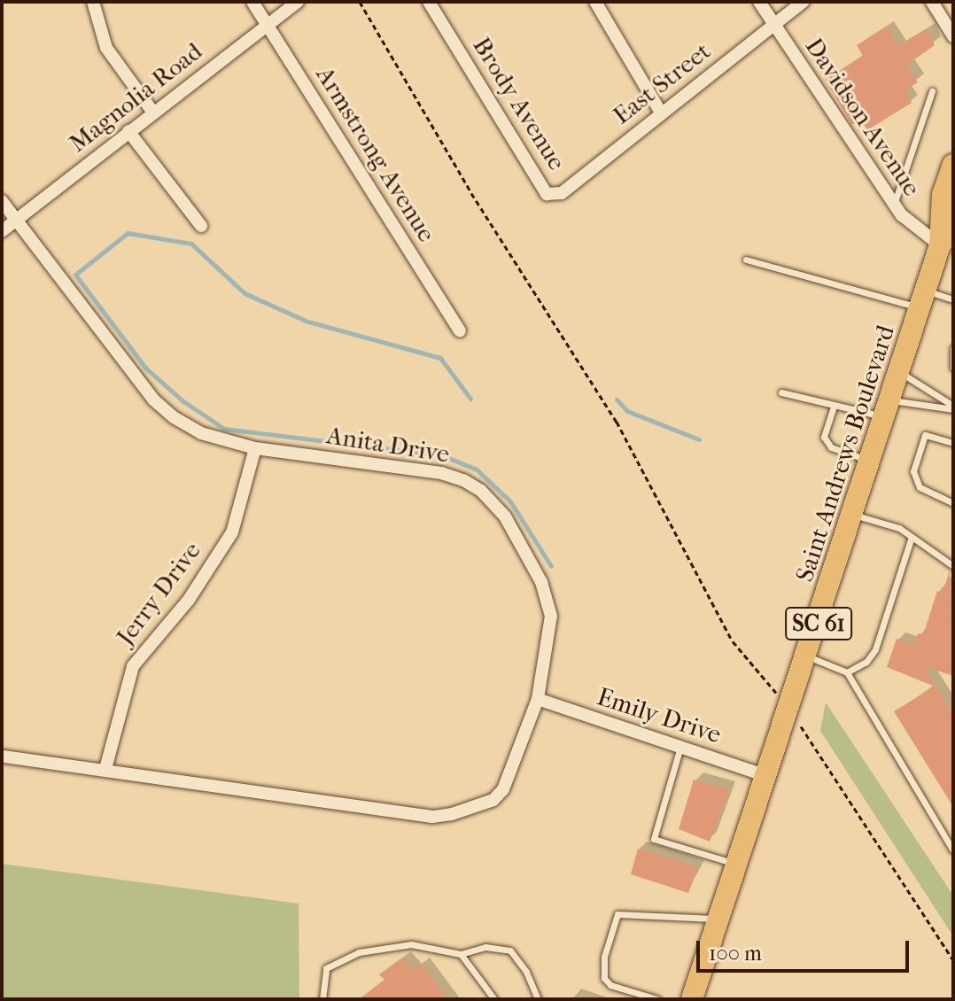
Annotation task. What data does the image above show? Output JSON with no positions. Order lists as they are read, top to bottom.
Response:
{
  "streets": {
    "main road": ["Saint Andrews Boulevard", "SC 61"],
    "street": [
      "East Street",
      "Magnolia Road",
      "Brody Avenue",
      "Davidson Avenue",
      "Armstrong Avenue",
      "Anita Drive",
      "Jerry Drive",
      "Emily Drive"
    ]
  },
  "crossings": [
    ["East Street", "Brody Avenue"],
    ["East Street", "Davidson Avenue"],
    ["Magnolia Road", "Armstrong Avenue"],
    ["Magnolia Road", "Anita Drive"],
    ["Davidson Avenue", "Saint Andrews Boulevard"],
    ["Anita Drive", "Jerry Drive"],
    ["Anita Drive", "Emily Drive"],
    ["Saint Andrews Boulevard", "Emily Drive"]
  ],
  "scale_bar": "100 m"
}
